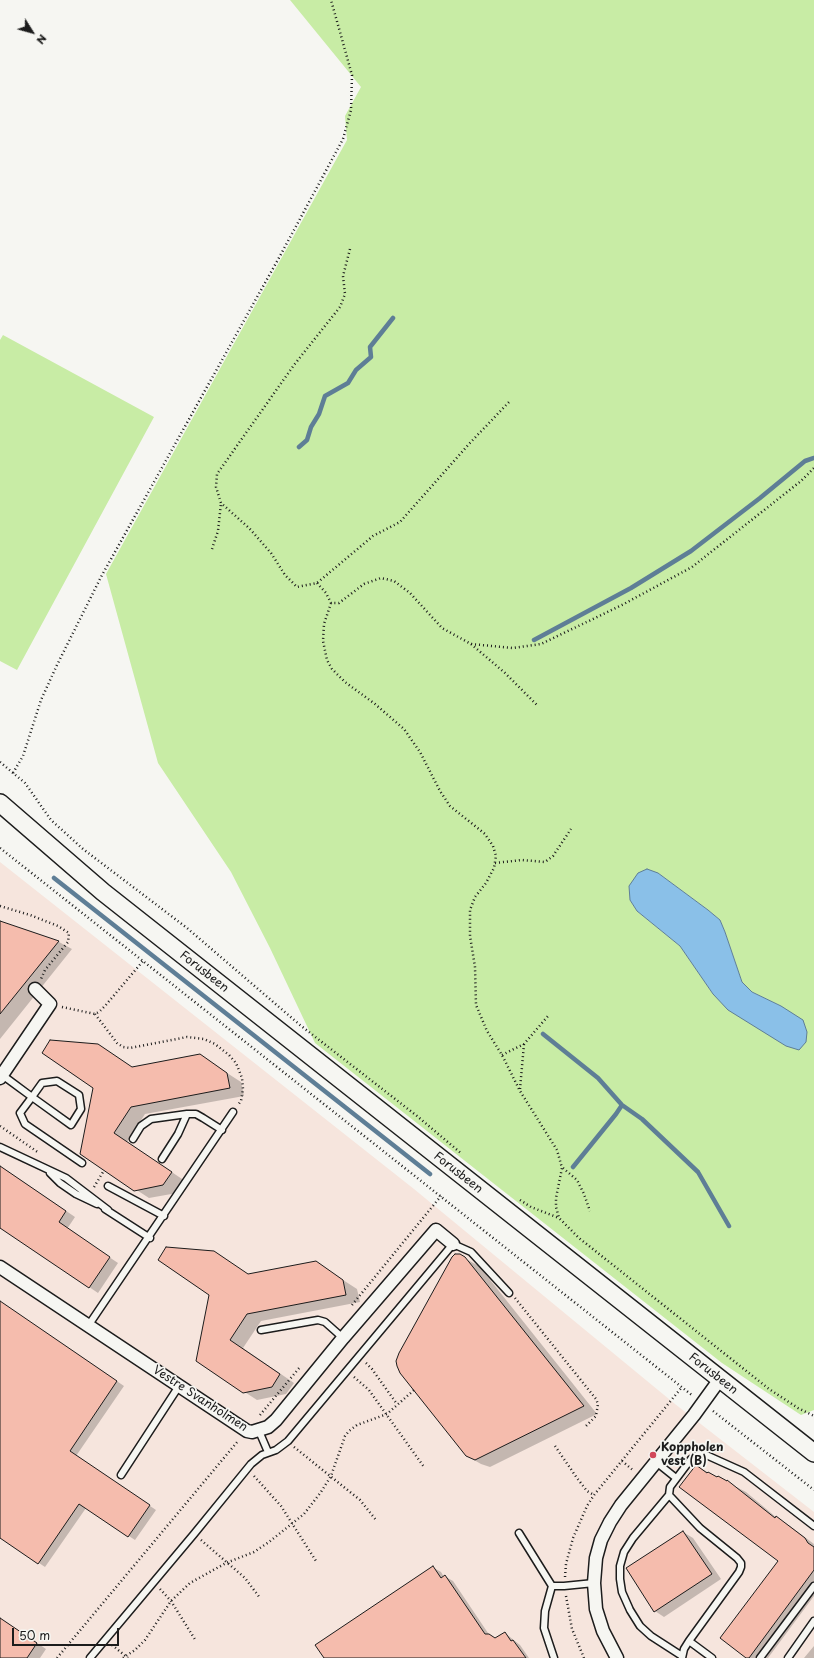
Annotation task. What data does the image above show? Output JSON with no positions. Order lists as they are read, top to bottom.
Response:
{
  "streets": {
    "main road": ["Forusbeen"],
    "street": ["Vestre Svanholmen"]
  },
  "places": ["Koppholen vest (B)"],
  "scale_bar": "50 m",
  "north": "bottom right"
}
